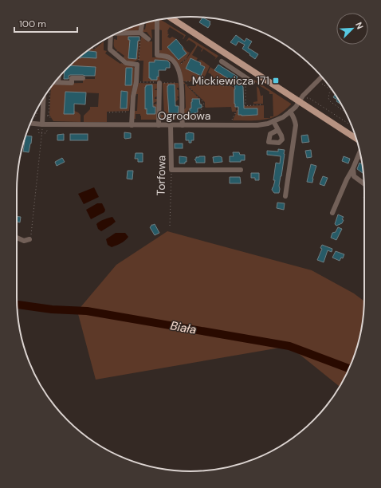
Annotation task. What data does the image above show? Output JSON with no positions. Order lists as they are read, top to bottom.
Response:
{
  "streets": {
    "street": ["Ogrodowa", "Torfowa"]
  },
  "crossings": [
    ["Ogrodowa", "Torfowa"]
  ],
  "water": ["Biała"],
  "places": {
    "transit": ["Mickiewicza 171"]
  },
  "scale_bar": "100 m",
  "north": "top right"
}
